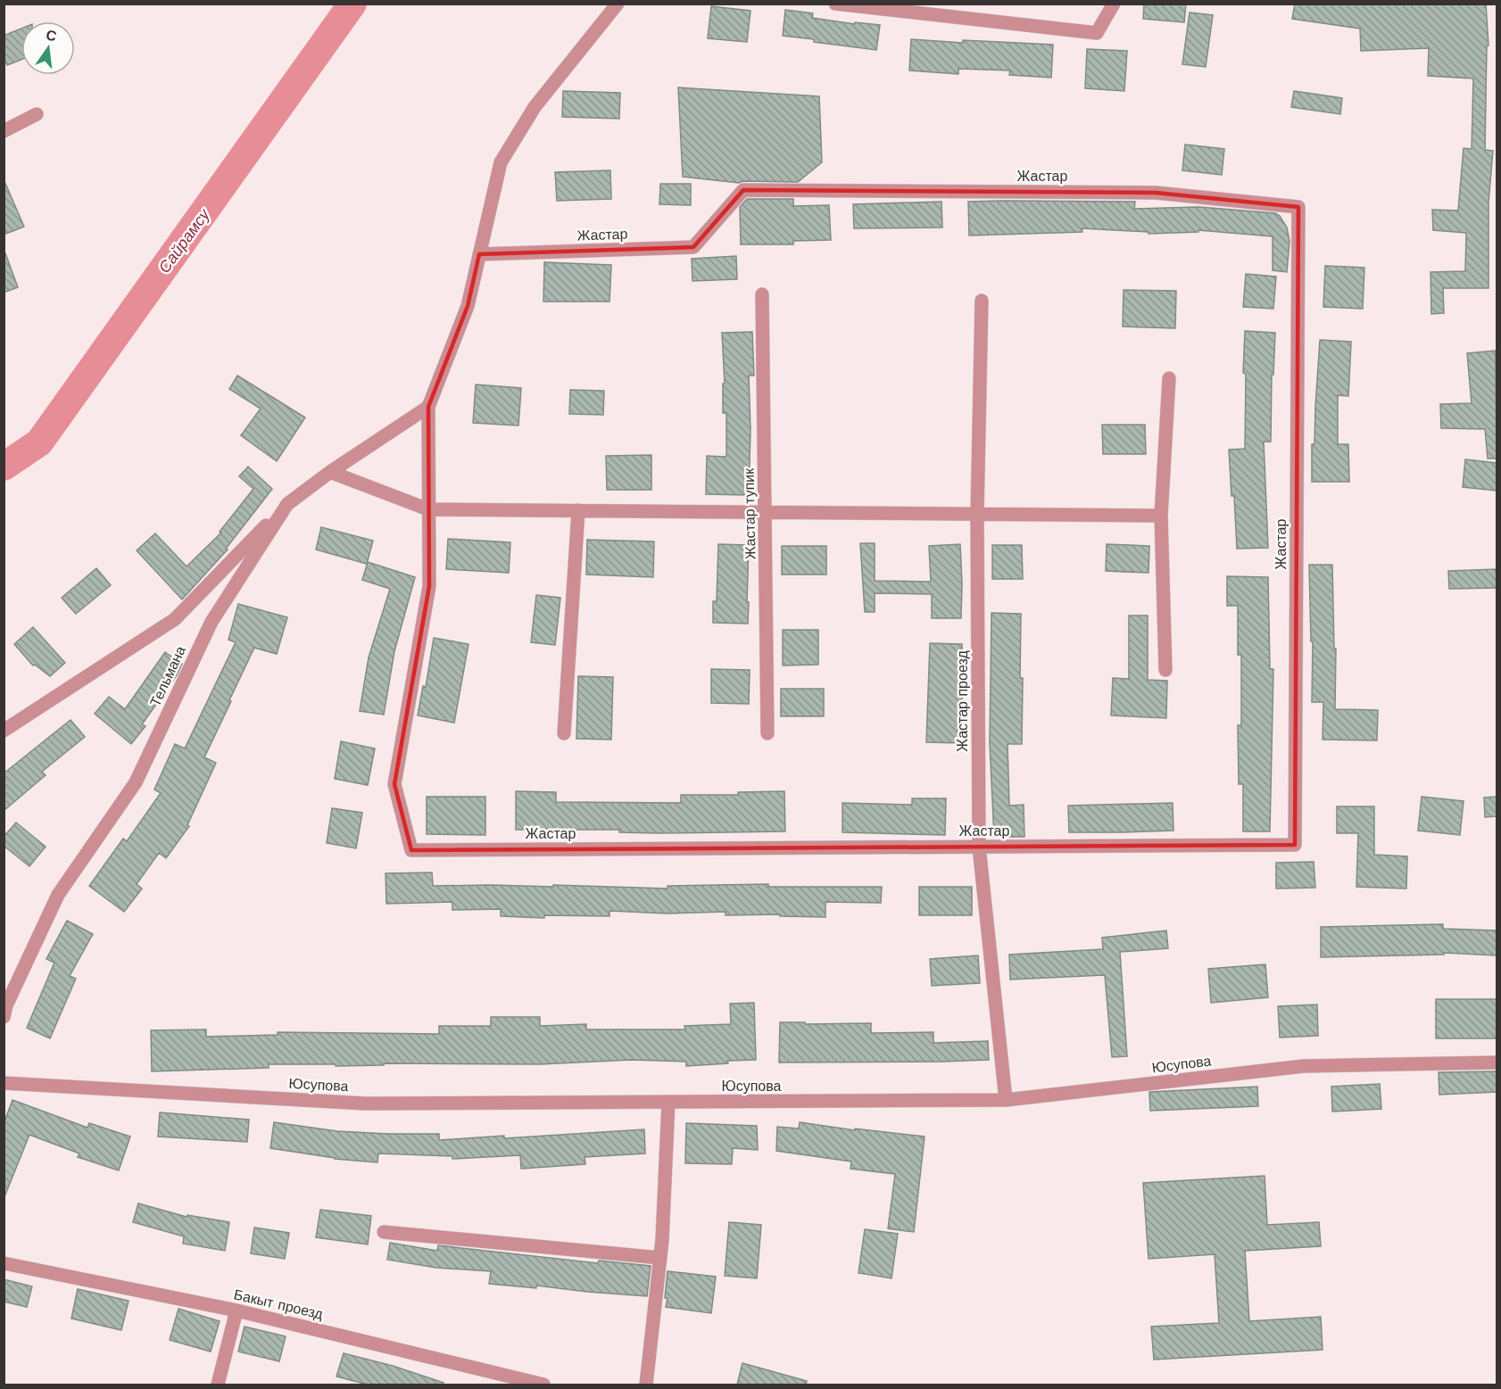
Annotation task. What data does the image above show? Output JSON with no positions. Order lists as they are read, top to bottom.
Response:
{
  "streets": {
    "street": [
      "Жастар",
      "Жастар тупик",
      "Тельмана",
      "Жастар проезд",
      "Юсупова",
      "Бакыт проезд"
    ]
  },
  "crossings": [
    ["Жастар", "Жастар проезд"],
    ["Жастар проезд", "Юсупова"]
  ],
  "water": ["Сайрамсу"],
  "north": "top"
}
